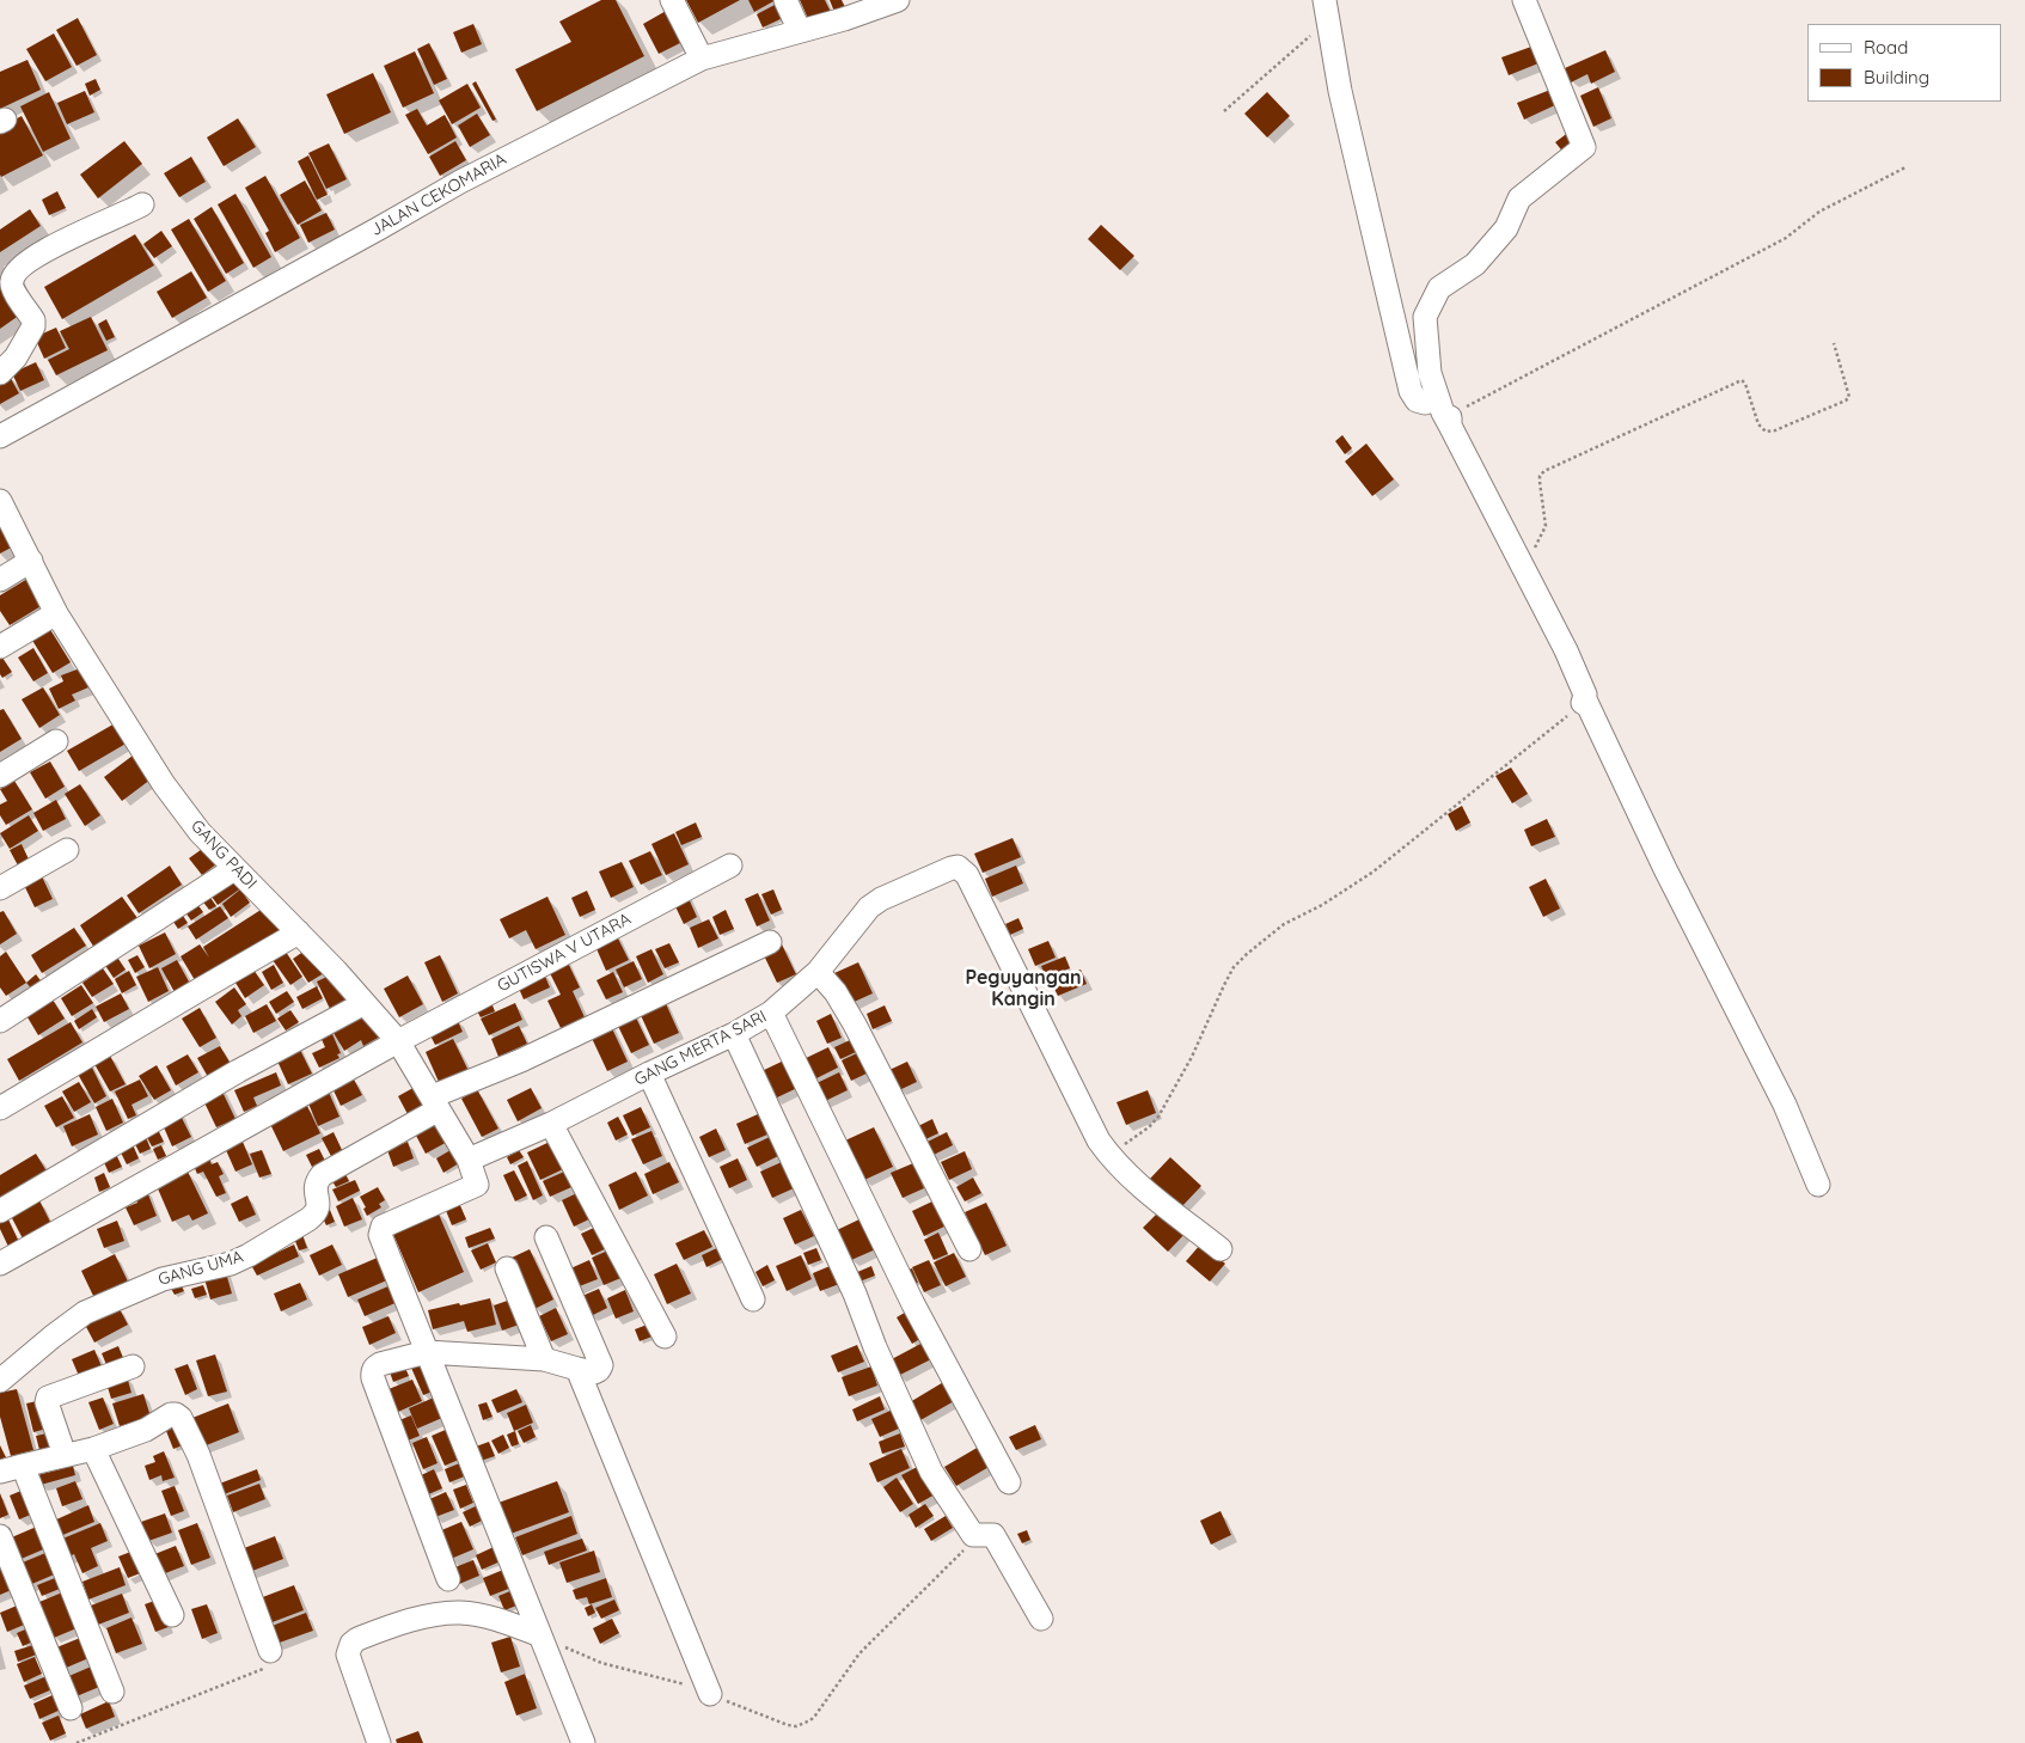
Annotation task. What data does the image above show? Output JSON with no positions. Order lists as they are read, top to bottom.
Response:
{
  "streets": {
    "street": [
      "JALAN CEKOMARIA",
      "GANG PADI",
      "GUTISWA V UTARA",
      "GANG MERTA SARI",
      "GANG UMA"
    ]
  },
  "crossings": [
    ["GANG PADI", "GUTISWA V UTARA"],
    ["GANG PADI", "GANG MERTA SARI"],
    ["GANG PADI", "GANG UMA"]
  ],
  "districts": ["Peguyangan Kangin"],
  "legend": ["Road", "Building"]
}
